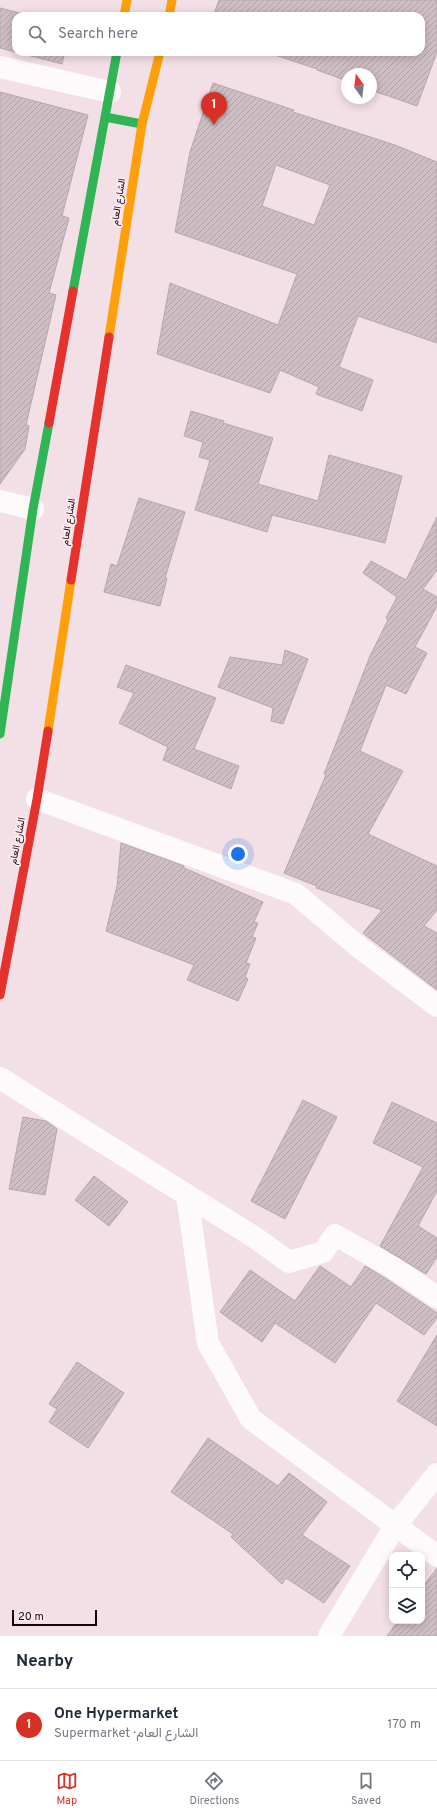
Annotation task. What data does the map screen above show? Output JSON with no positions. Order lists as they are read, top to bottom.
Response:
{
  "streets": {
    "main road": ["الشارع العام"]
  },
  "scale_bar": "20 m",
  "north": "top",
  "page": {
    "search": "Search here",
    "pins": "1",
    "scale": "20 m",
    "heading": "Nearby",
    "list": [
      {
        "mark": "1",
        "name": "One Hypermarket",
        "note": "Supermarket · الشارع العام",
        "value": "170 m"
      }
    ],
    "nav": ["Map", "Directions", "Saved"]
  }
}
